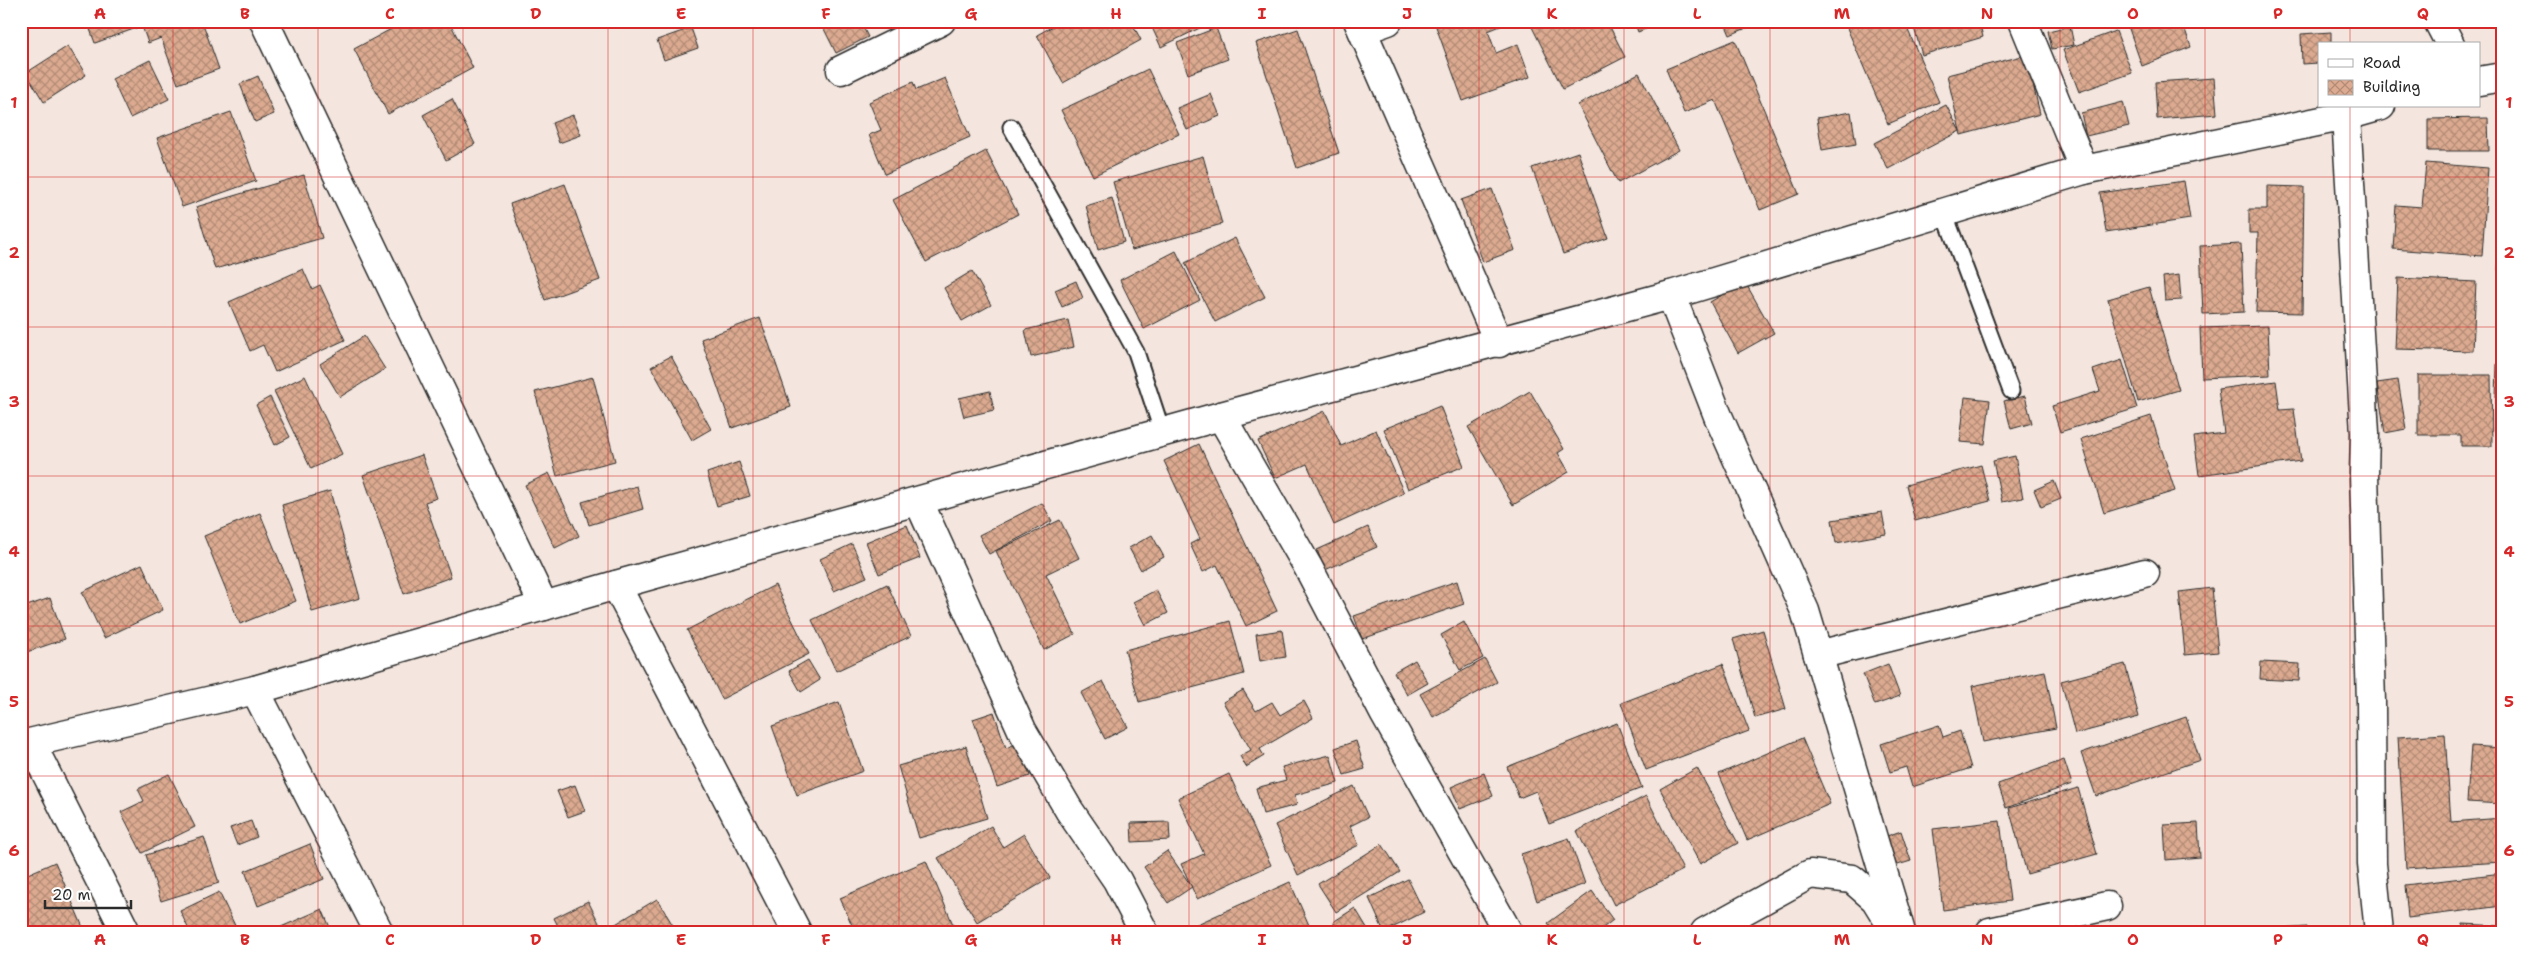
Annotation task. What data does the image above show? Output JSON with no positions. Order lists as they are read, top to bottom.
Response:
{
  "legend": ["Road", "Building"],
  "scale_bar": "20 m",
  "grid": {
    "columns": [
      "A",
      "B",
      "C",
      "D",
      "E",
      "F",
      "G",
      "H",
      "I",
      "J",
      "K",
      "L",
      "M",
      "N",
      "O",
      "P",
      "Q"
    ],
    "rows": [
      "1",
      "2",
      "3",
      "4",
      "5",
      "6"
    ]
  }
}
